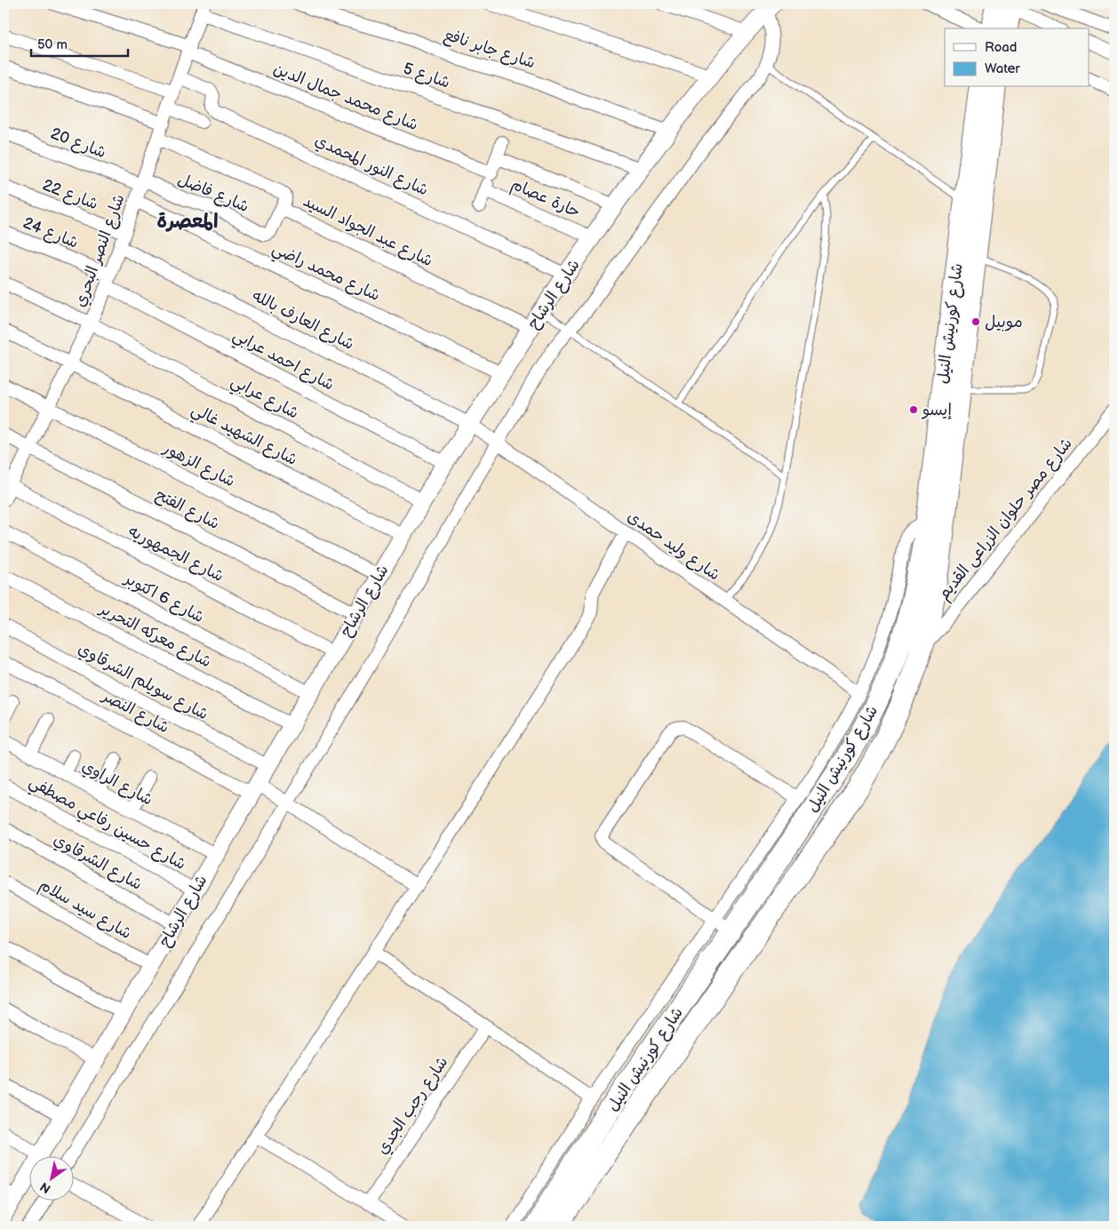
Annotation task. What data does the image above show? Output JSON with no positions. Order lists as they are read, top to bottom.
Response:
{
  "streets": {
    "highway": ["شارع كورنيش النيل"],
    "street": [
      "شارع جابر نافع",
      "شارع 5",
      "شارع محمد جمال الدين",
      "شارع 20",
      "شارع النور المحمدي",
      "شارع فاضل",
      "شارع 22",
      "حارة عصام",
      "شارع عبد الجواد السيد",
      "شارع 24",
      "شارع النصر البحري",
      "شارع محمد راضي",
      "شارع الرشاح",
      "شارع العارف بالله",
      "شارع احمد عرابي",
      "شارع عرابي",
      "شارع الشهيد غالي",
      "شارع الزهور",
      "شارع الفتح",
      "شارع مصر حلوان الزراعى القديم",
      "شارع وليد حمدى",
      "شارع الجمهوريه",
      "شارع 6 اكتوبر",
      "شارع معركه التحرير",
      "شارع سويلم الشرقاوي",
      "شارع النصر",
      "شارع الراوي",
      "شارع حسين رفاعي مصطفي",
      "شارع الشرقاوي",
      "شارع سيد سلام",
      "شارع رجب الجدي"
    ]
  },
  "crossings": [
    ["شارع جابر نافع", "شارع الرشاح"],
    ["شارع 5", "شارع النصر البحري"],
    ["شارع 5", "شارع الرشاح"],
    ["شارع محمد جمال الدين", "حارة عصام"],
    ["شارع محمد جمال الدين", "شارع النصر البحري"],
    ["شارع 20", "شارع فاضل"],
    ["شارع 20", "شارع النصر البحري"],
    ["شارع النور المحمدي", "شارع النصر البحري"],
    ["شارع النور المحمدي", "شارع الرشاح"],
    ["شارع فاضل", "شارع عبد الجواد السيد"],
    ["شارع فاضل", "شارع النصر البحري"],
    ["شارع 22", "شارع النصر البحري"],
    ["حارة عصام", "شارع الرشاح"],
    ["شارع عبد الجواد السيد", "شارع النصر البحري"],
    ["شارع عبد الجواد السيد", "شارع الرشاح"],
    ["شارع 24", "شارع النصر البحري"],
    ["شارع 24", "شارع احمد عرابي"],
    ["شارع النصر البحري", "شارع محمد راضي"],
    ["شارع النصر البحري", "شارع العارف بالله"],
    ["شارع النصر البحري", "شارع احمد عرابي"],
    ["شارع النصر البحري", "شارع عرابي"],
    ["شارع النصر البحري", "شارع الشهيد غالي"],
    ["شارع النصر البحري", "شارع الزهور"],
    ["شارع النصر البحري", "شارع الفتح"],
    ["شارع النصر البحري", "شارع الجمهوريه"],
    ["شارع محمد راضي", "شارع الرشاح"],
    ["شارع الرشاح", "شارع العارف بالله"],
    ["شارع الرشاح", "شارع احمد عرابي"],
    ["شارع الرشاح", "شارع عرابي"],
    ["شارع الرشاح", "شارع الشهيد غالي"],
    ["شارع الرشاح", "شارع الزهور"],
    ["شارع الرشاح", "شارع الفتح"],
    ["شارع الرشاح", "شارع وليد حمدى"],
    ["شارع الرشاح", "شارع الجمهوريه"],
    ["شارع الرشاح", "شارع 6 اكتوبر"],
    ["شارع الرشاح", "شارع معركه التحرير"],
    ["شارع الرشاح", "شارع سويلم الشرقاوي"],
    ["شارع الرشاح", "شارع النصر"],
    ["شارع الرشاح", "شارع الراوي"],
    ["شارع الرشاح", "شارع حسين رفاعي مصطفي"],
    ["شارع الرشاح", "شارع الشرقاوي"],
    ["شارع الرشاح", "شارع سيد سلام"],
    ["شارع العارف بالله", "شارع وليد حمدى"],
    ["شارع كورنيش النيل", "شارع مصر حلوان الزراعى القديم"]
  ],
  "districts": ["المعصرة"],
  "places": ["موبيل", "إيسو"],
  "legend": ["Road", "Water"],
  "scale_bar": "50 m",
  "north": "bottom left"
}
